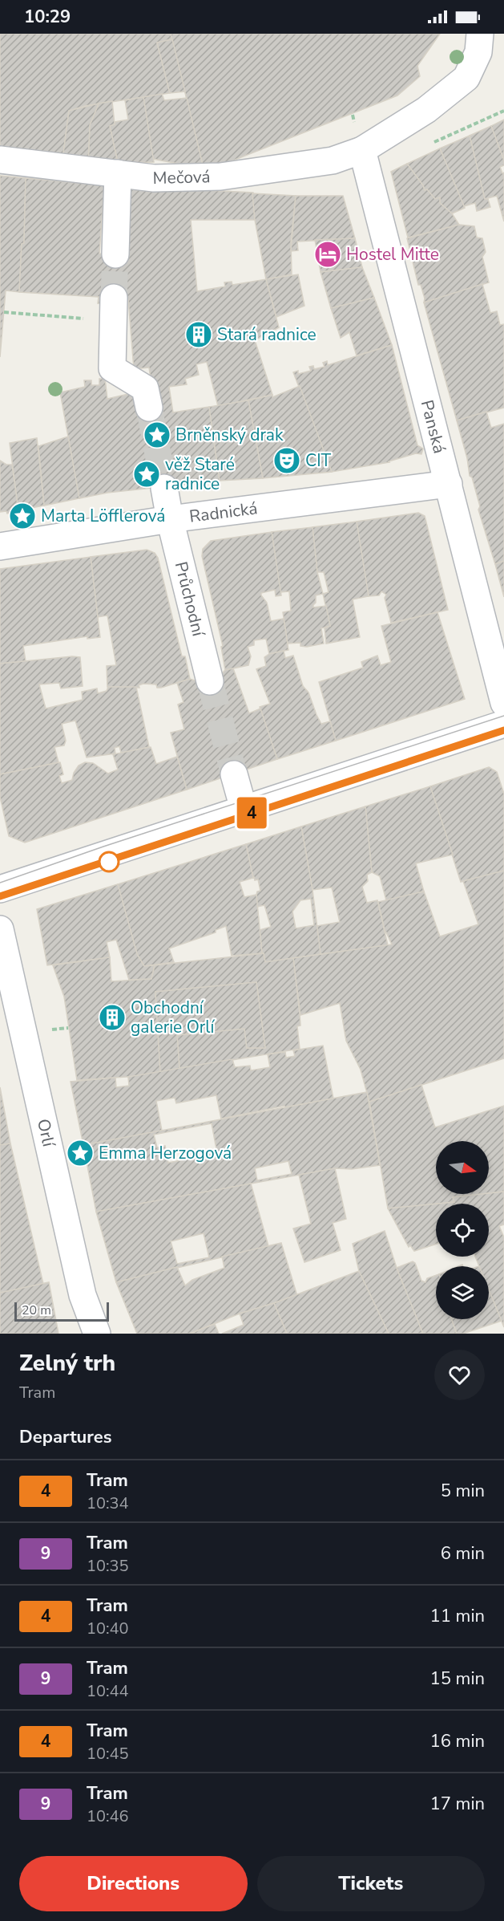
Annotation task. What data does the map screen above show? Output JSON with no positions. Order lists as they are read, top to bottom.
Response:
{
  "streets": {
    "street": [
      "Mečová",
      "Panská",
      "Radnická",
      "Průchodní",
      "Orlí"
    ]
  },
  "crossings": [
    ["Mečová", "Panská"],
    ["Panská", "Radnická"],
    ["Radnická", "Průchodní"]
  ],
  "places": {
    "hotel": ["Hostel Mitte"],
    "building": ["Stará radnice", "Obchodní galerie Orlí"],
    "place": [
      "Brněnský drak",
      "věž Staré radnice",
      "Marta Löfflerová",
      "Emma Herzogová"
    ],
    "theatre": ["CIT"]
  },
  "lines": ["tram line 4"],
  "scale_bar": "20 m",
  "north": "right",
  "page": {
    "status": "10:29",
    "on_map": "4",
    "scale": "20 m",
    "heading": [
      ["Zelný trh", "Tram"],
      "Departures"
    ],
    "list": [
      {
        "mark": "4",
        "name": "Tram",
        "note": "10:34",
        "value": "5 min"
      },
      {
        "mark": "9",
        "name": "Tram",
        "note": "10:35",
        "value": "6 min"
      },
      {
        "mark": "4",
        "name": "Tram",
        "note": "10:40",
        "value": "11 min"
      },
      {
        "mark": "9",
        "name": "Tram",
        "note": "10:44",
        "value": "15 min"
      },
      {
        "mark": "4",
        "name": "Tram",
        "note": "10:45",
        "value": "16 min"
      },
      {
        "mark": "9",
        "name": "Tram",
        "note": "10:46",
        "value": "17 min"
      }
    ],
    "buttons": ["Directions", "Tickets"]
  }
}
